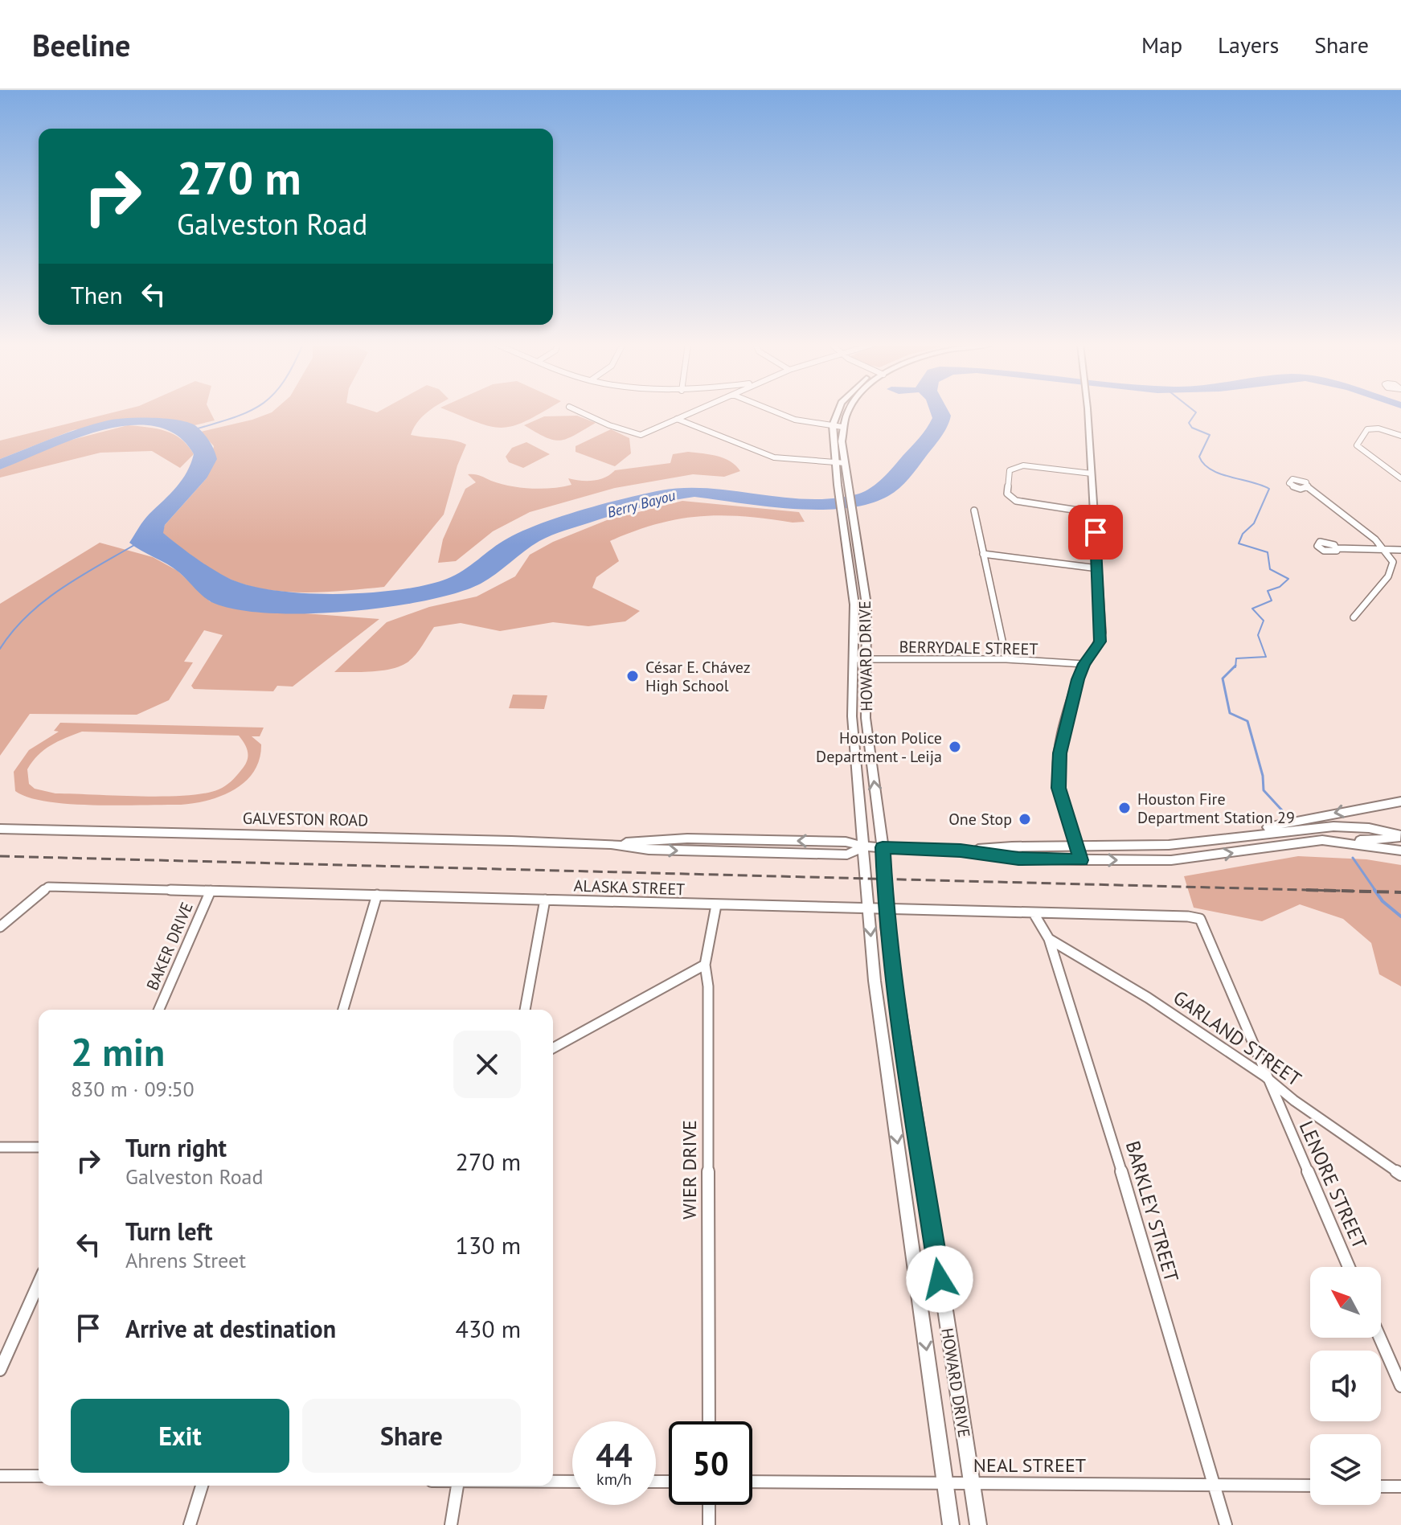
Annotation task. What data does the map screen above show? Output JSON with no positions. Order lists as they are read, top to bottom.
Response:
{
  "streets": {
    "main road": ["HOWARD DRIVE", "GALVESTON ROAD"],
    "street": [
      "BERRYDALE STREET",
      "ALASKA STREET",
      "BAKER DRIVE",
      "GARLAND STREET",
      "WIER DRIVE",
      "LENORE STREET",
      "BARKLEY STREET",
      "NEAL STREET"
    ]
  },
  "crossings": [
    ["BERRYDALE STREET", "HOWARD DRIVE"],
    ["HOWARD DRIVE", "GALVESTON ROAD"],
    ["HOWARD DRIVE", "ALASKA STREET"],
    ["HOWARD DRIVE", "NEAL STREET"],
    ["ALASKA STREET", "BAKER DRIVE"],
    ["ALASKA STREET", "WIER DRIVE"],
    ["ALASKA STREET", "LENORE STREET"],
    ["ALASKA STREET", "BARKLEY STREET"],
    ["GARLAND STREET", "LENORE STREET"],
    ["GARLAND STREET", "BARKLEY STREET"],
    ["BARKLEY STREET", "NEAL STREET"]
  ],
  "water": ["Berry Bayou"],
  "places": [
    "César E. Chávez High School",
    "Houston Police Department - Leija",
    "Houston Fire Department Station 29",
    "One Stop"
  ],
  "north": "top left",
  "page": {
    "header": "Beeline",
    "nav": ["Map", "Layers", "Share"],
    "turn": ["270 m", "Galveston Road"],
    "then": "Then",
    "heading": ["2 min", "830 m · 09:50"],
    "list": [
      {
        "name": "Turn right",
        "note": "Galveston Road",
        "value": "270 m"
      },
      {
        "name": "Turn left",
        "note": "Ahrens Street",
        "value": "130 m"
      },
      {
        "name": "Arrive at destination",
        "value": "430 m"
      }
    ],
    "buttons": ["Exit", "Share"],
    "speed": "44 km/h",
    "limit": "50"
  }
}
